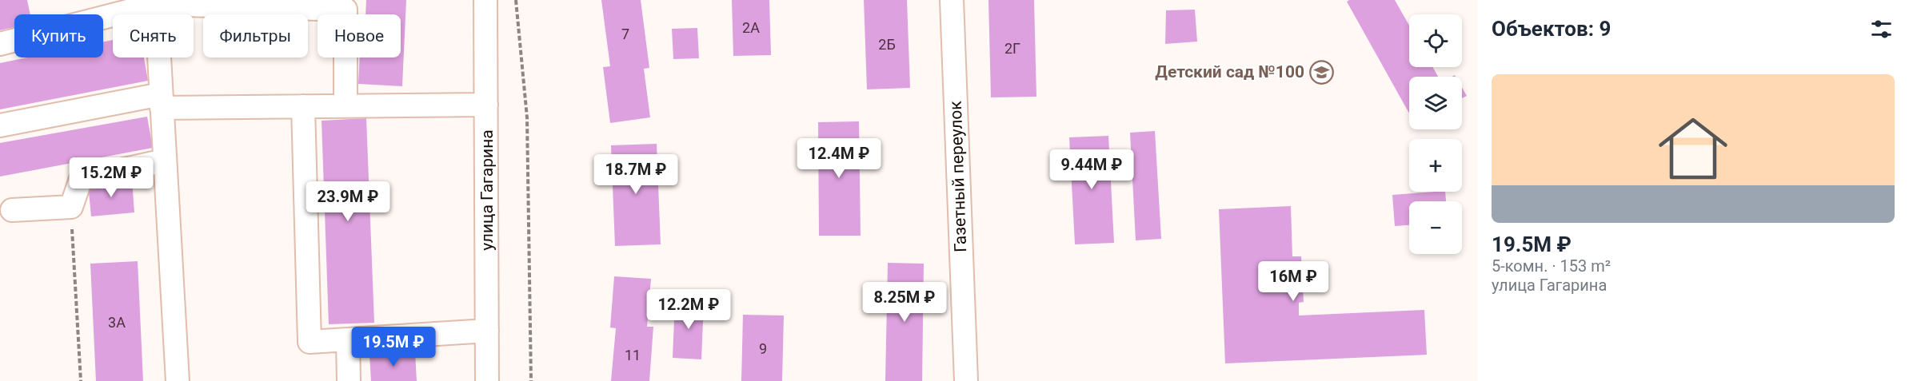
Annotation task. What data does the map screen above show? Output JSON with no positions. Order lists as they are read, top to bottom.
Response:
{
  "streets": {
    "street": ["Газетный переулок", "улица Гагарина"]
  },
  "places": {
    "school or university": ["Детский сад №100"]
  },
  "house_numbers": [
    "2А",
    "7",
    "2Б",
    "2Г",
    "3А",
    "9",
    "11"
  ],
  "page": {
    "heading": "Объектов: 9",
    "map_buttons": ["+", "−"],
    "chip": [
      "Купить",
      "Снять",
      "Фильтры",
      "Новое"
    ],
    "list": [
      {
        "name": "19.5M ₽",
        "note": "5-комн. · 153 m² · улица Гагарина"
      }
    ],
    "price": [
      "12.4M ₽",
      "9.44M ₽",
      "18.7M ₽",
      "15.2M ₽",
      "23.9M ₽",
      "16M ₽",
      "8.25M ₽",
      "12.2M ₽",
      "19.5M ₽"
    ]
  }
}
